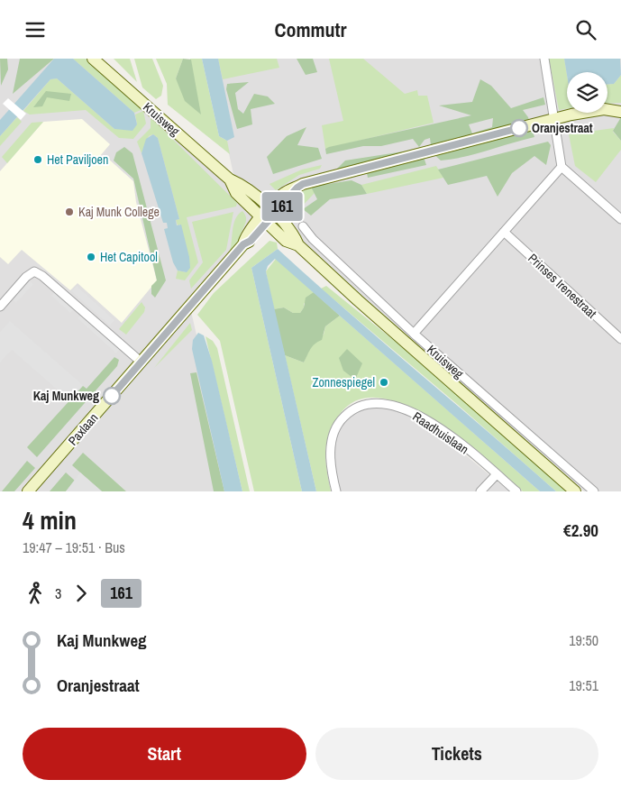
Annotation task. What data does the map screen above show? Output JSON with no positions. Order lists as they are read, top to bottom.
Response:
{
  "streets": {
    "street": [
      "Kruisweg",
      "Prinses Irenestraat",
      "Paxlaan",
      "Raadhuislaan"
    ]
  },
  "crossings": [
    ["Kruisweg", "Paxlaan"]
  ],
  "places": [
    "Oranjestraat",
    "Het Paviljoen",
    "Kaj Munk College",
    "Het Capitool",
    "Zonnespiegel",
    "Kaj Munkweg"
  ],
  "lines": ["bus line 161"],
  "page": {
    "header": "Commutr",
    "on_map": "161",
    "heading": ["4 min", "19:47 – 19:51 · Bus", "€2.90"],
    "legs": ["3", "161"],
    "list": [
      {
        "name": "Kaj Munkweg",
        "value": "19:50"
      },
      {
        "name": "Oranjestraat",
        "value": "19:51"
      }
    ],
    "buttons": ["Start", "Tickets"]
  }
}
